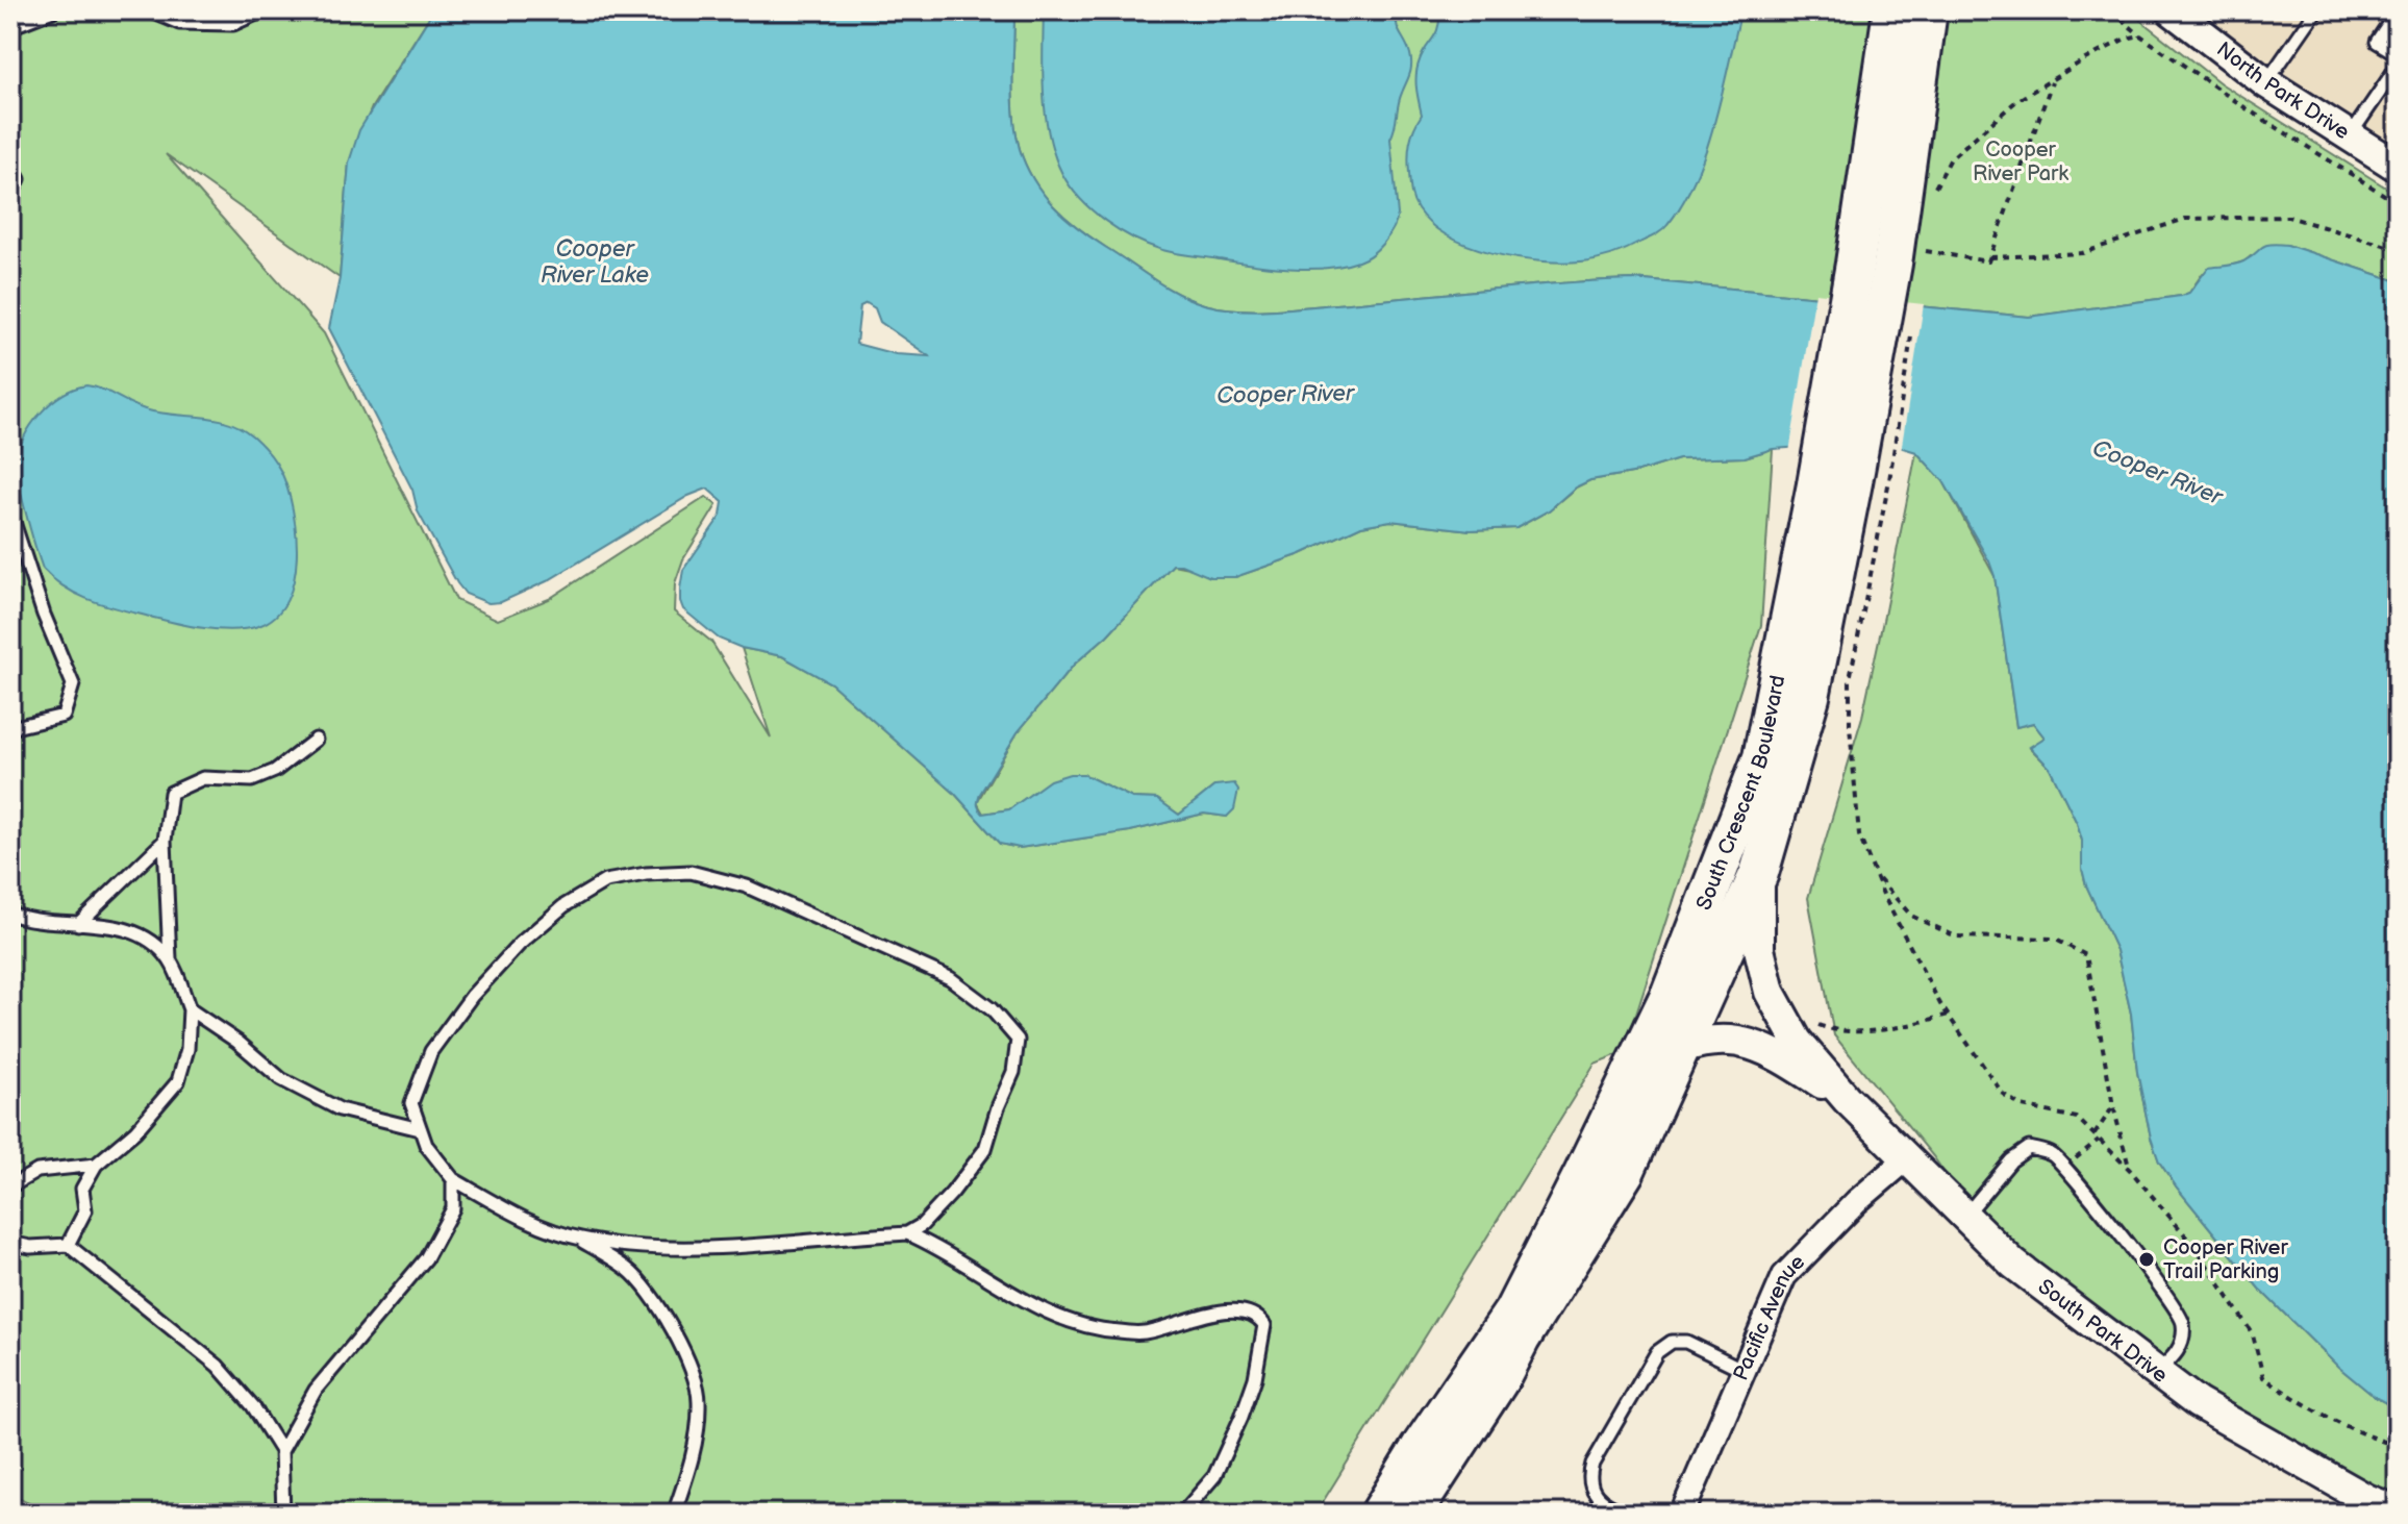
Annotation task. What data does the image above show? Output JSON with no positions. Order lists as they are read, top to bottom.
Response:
{
  "streets": {
    "highway": ["South Crescent Boulevard"],
    "street": ["North Park Drive", "Pacific Avenue", "South Park Drive"]
  },
  "crossings": [
    ["South Crescent Boulevard", "South Park Drive"],
    ["Pacific Avenue", "South Park Drive"]
  ],
  "water": ["Cooper River Lake", "Cooper River"],
  "parks": ["Cooper River Park"],
  "places": ["Cooper River Trail Parking"]
}
